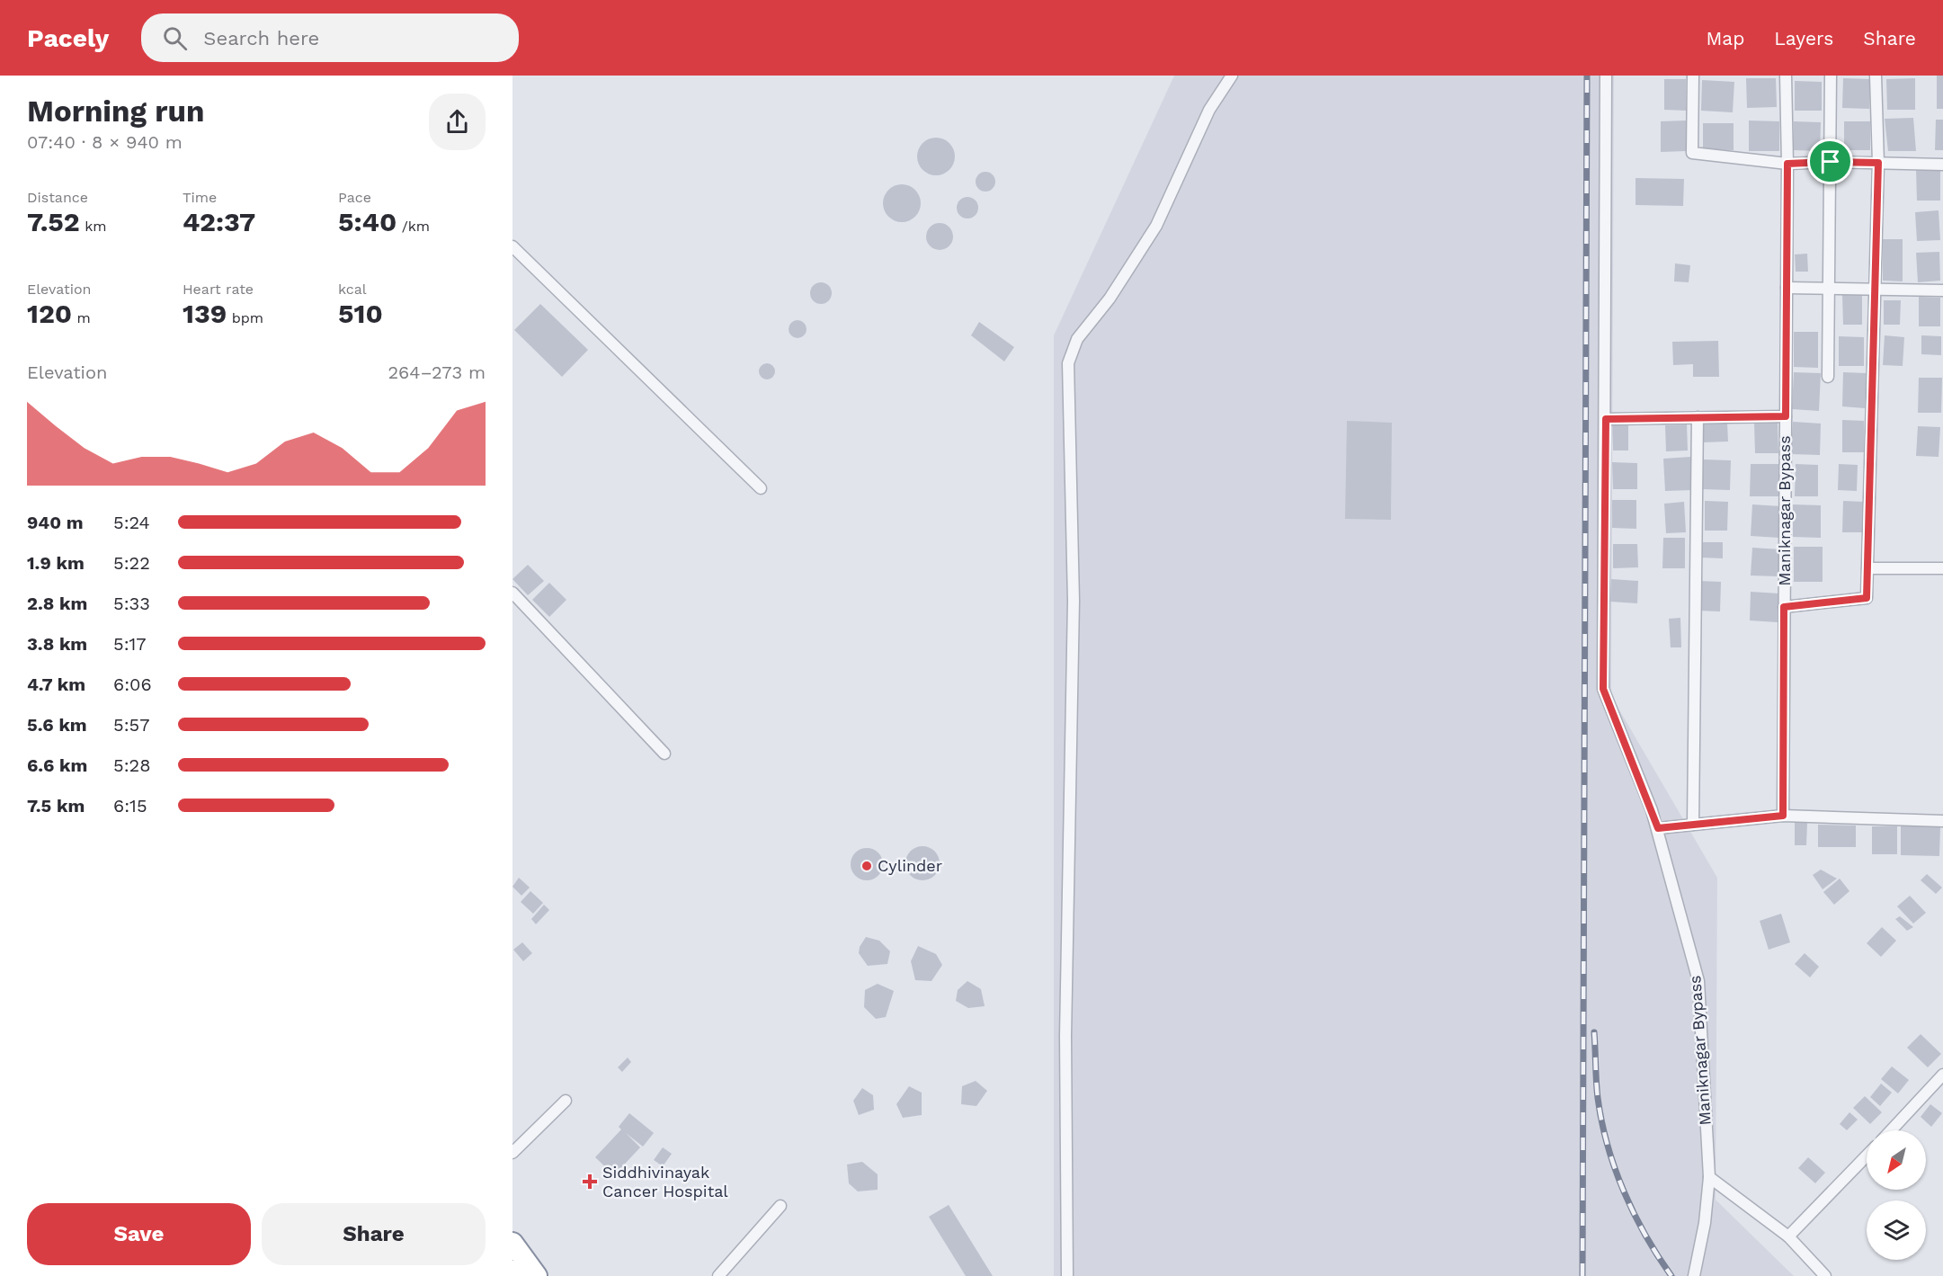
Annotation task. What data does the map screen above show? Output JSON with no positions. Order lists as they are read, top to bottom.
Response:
{
  "streets": {
    "street": ["Maniknagar Bypass"]
  },
  "places": {
    "other": ["Cylinder"],
    "health": ["Siddhivinayak Cancer Hospital"]
  },
  "north": "bottom left",
  "page": {
    "header": "Pacely",
    "search": "Search here",
    "nav": ["Map", "Layers", "Share"],
    "heading": ["Morning run", "07:40 · 8 × 940 m"],
    "stats": [
      ["Distance", "7.52 km"],
      ["Time", "42:37"],
      ["Pace", "5:40 /km"],
      ["Elevation", "120 m"],
      ["Heart rate", "139 bpm"],
      ["kcal", "510"]
    ],
    "chart": ["Elevation", "264–273 m"],
    "list": [
      {
        "name": "940 m",
        "note": "5:24"
      },
      {
        "name": "1.9 km",
        "note": "5:22"
      },
      {
        "name": "2.8 km",
        "note": "5:33"
      },
      {
        "name": "3.8 km",
        "note": "5:17"
      },
      {
        "name": "4.7 km",
        "note": "6:06"
      },
      {
        "name": "5.6 km",
        "note": "5:57"
      },
      {
        "name": "6.6 km",
        "note": "5:28"
      },
      {
        "name": "7.5 km",
        "note": "6:15"
      }
    ],
    "buttons": ["Save", "Share"]
  }
}
